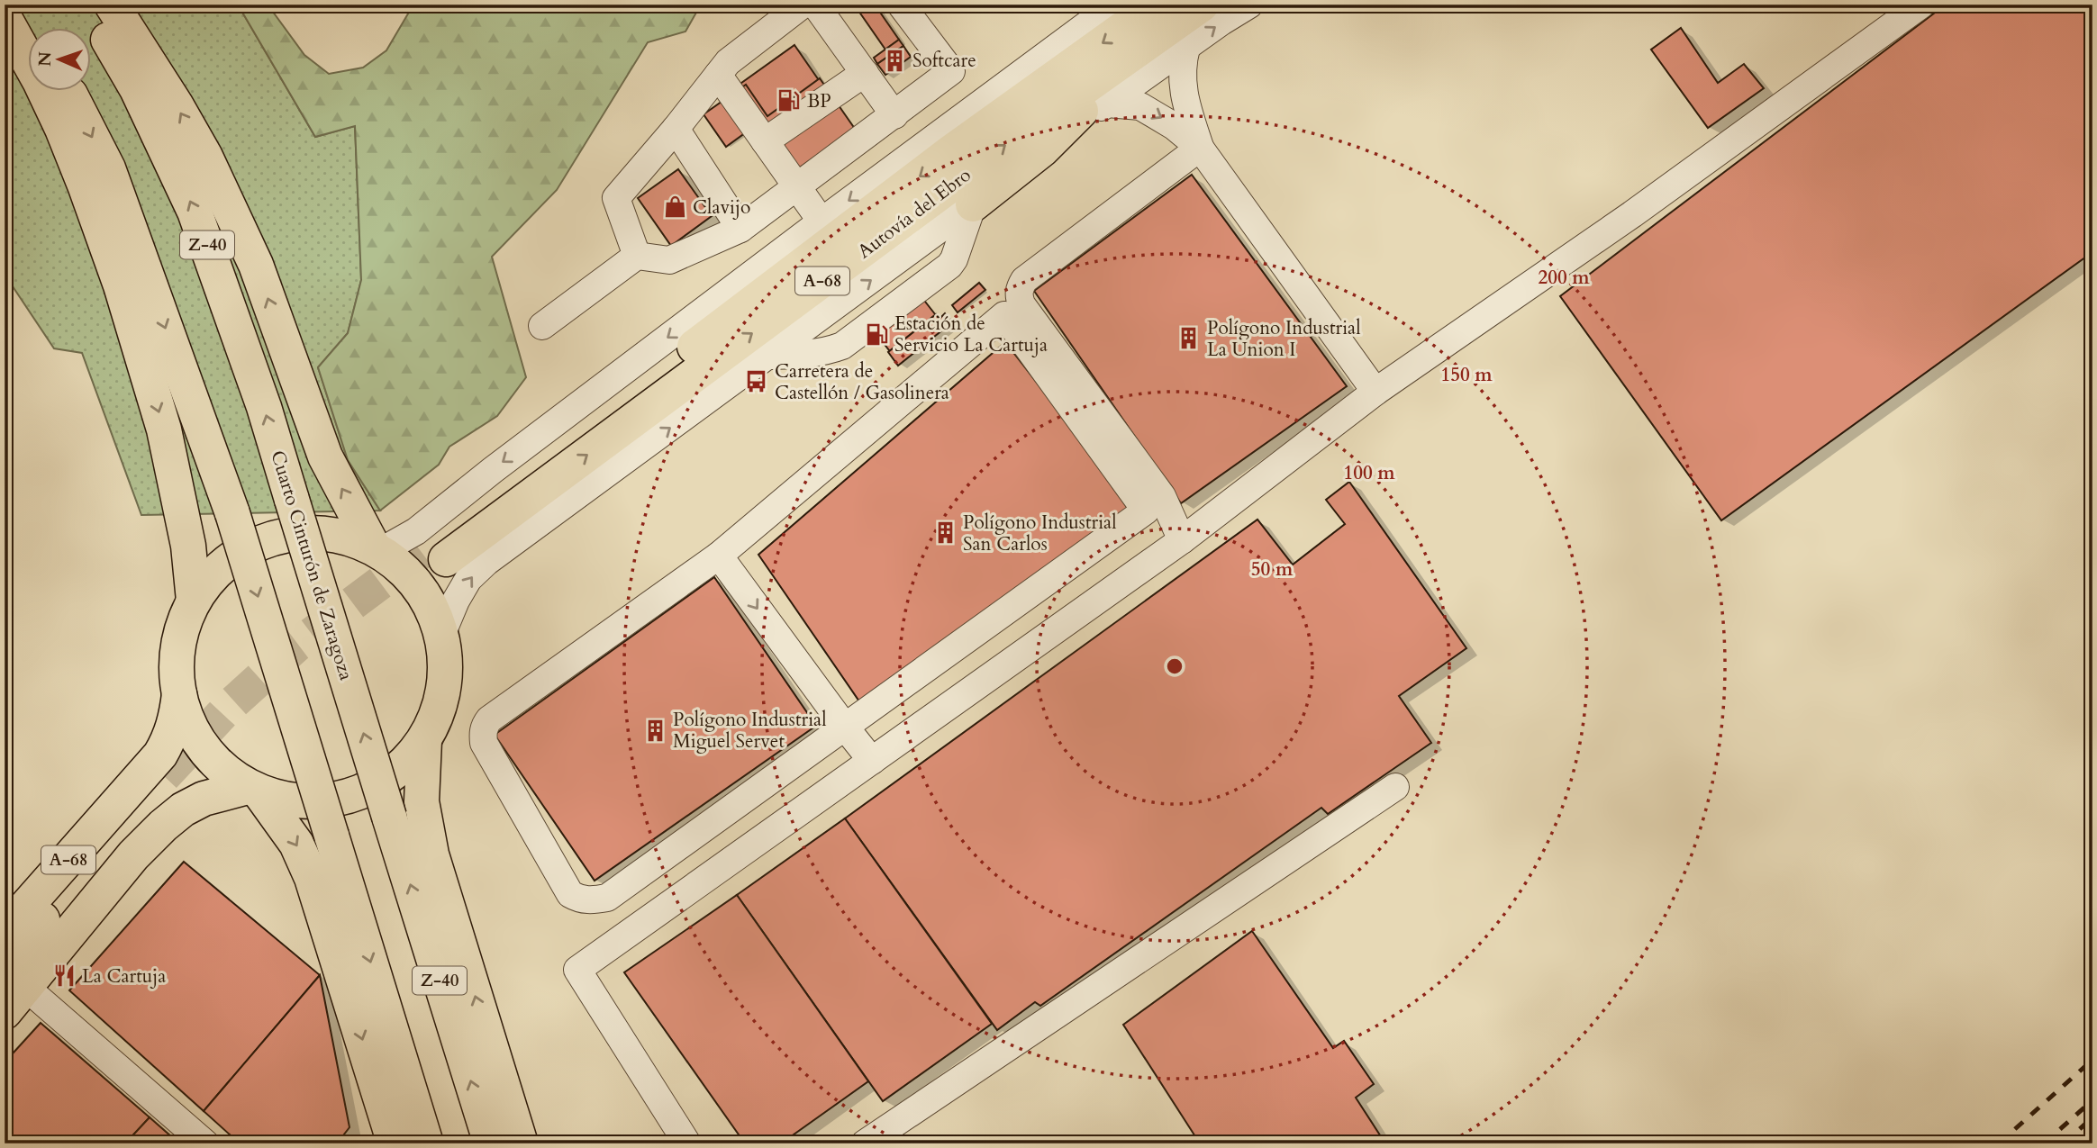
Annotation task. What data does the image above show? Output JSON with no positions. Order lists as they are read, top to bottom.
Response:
{
  "streets": {
    "highway": [
      "Autovía del Ebro",
      "Z-40",
      "A-68",
      "Cuarto Cinturón de Zaragoza"
    ]
  },
  "places": {
    "building": [
      "Softcare",
      "Polígono Industrial La Union I",
      "Polígono Industrial San Carlos",
      "Polígono Industrial Miguel Servet"
    ],
    "fuel station": ["BP", "Estación de Servicio La Cartuja"],
    "shop": ["Clavijo"],
    "bus stop": ["Carretera de Castellón / Gasolinera"],
    "restaurant": ["La Cartuja"]
  },
  "north": "left",
  "rings": [
    "200 m",
    "150 m",
    "100 m",
    "50 m"
  ]
}
